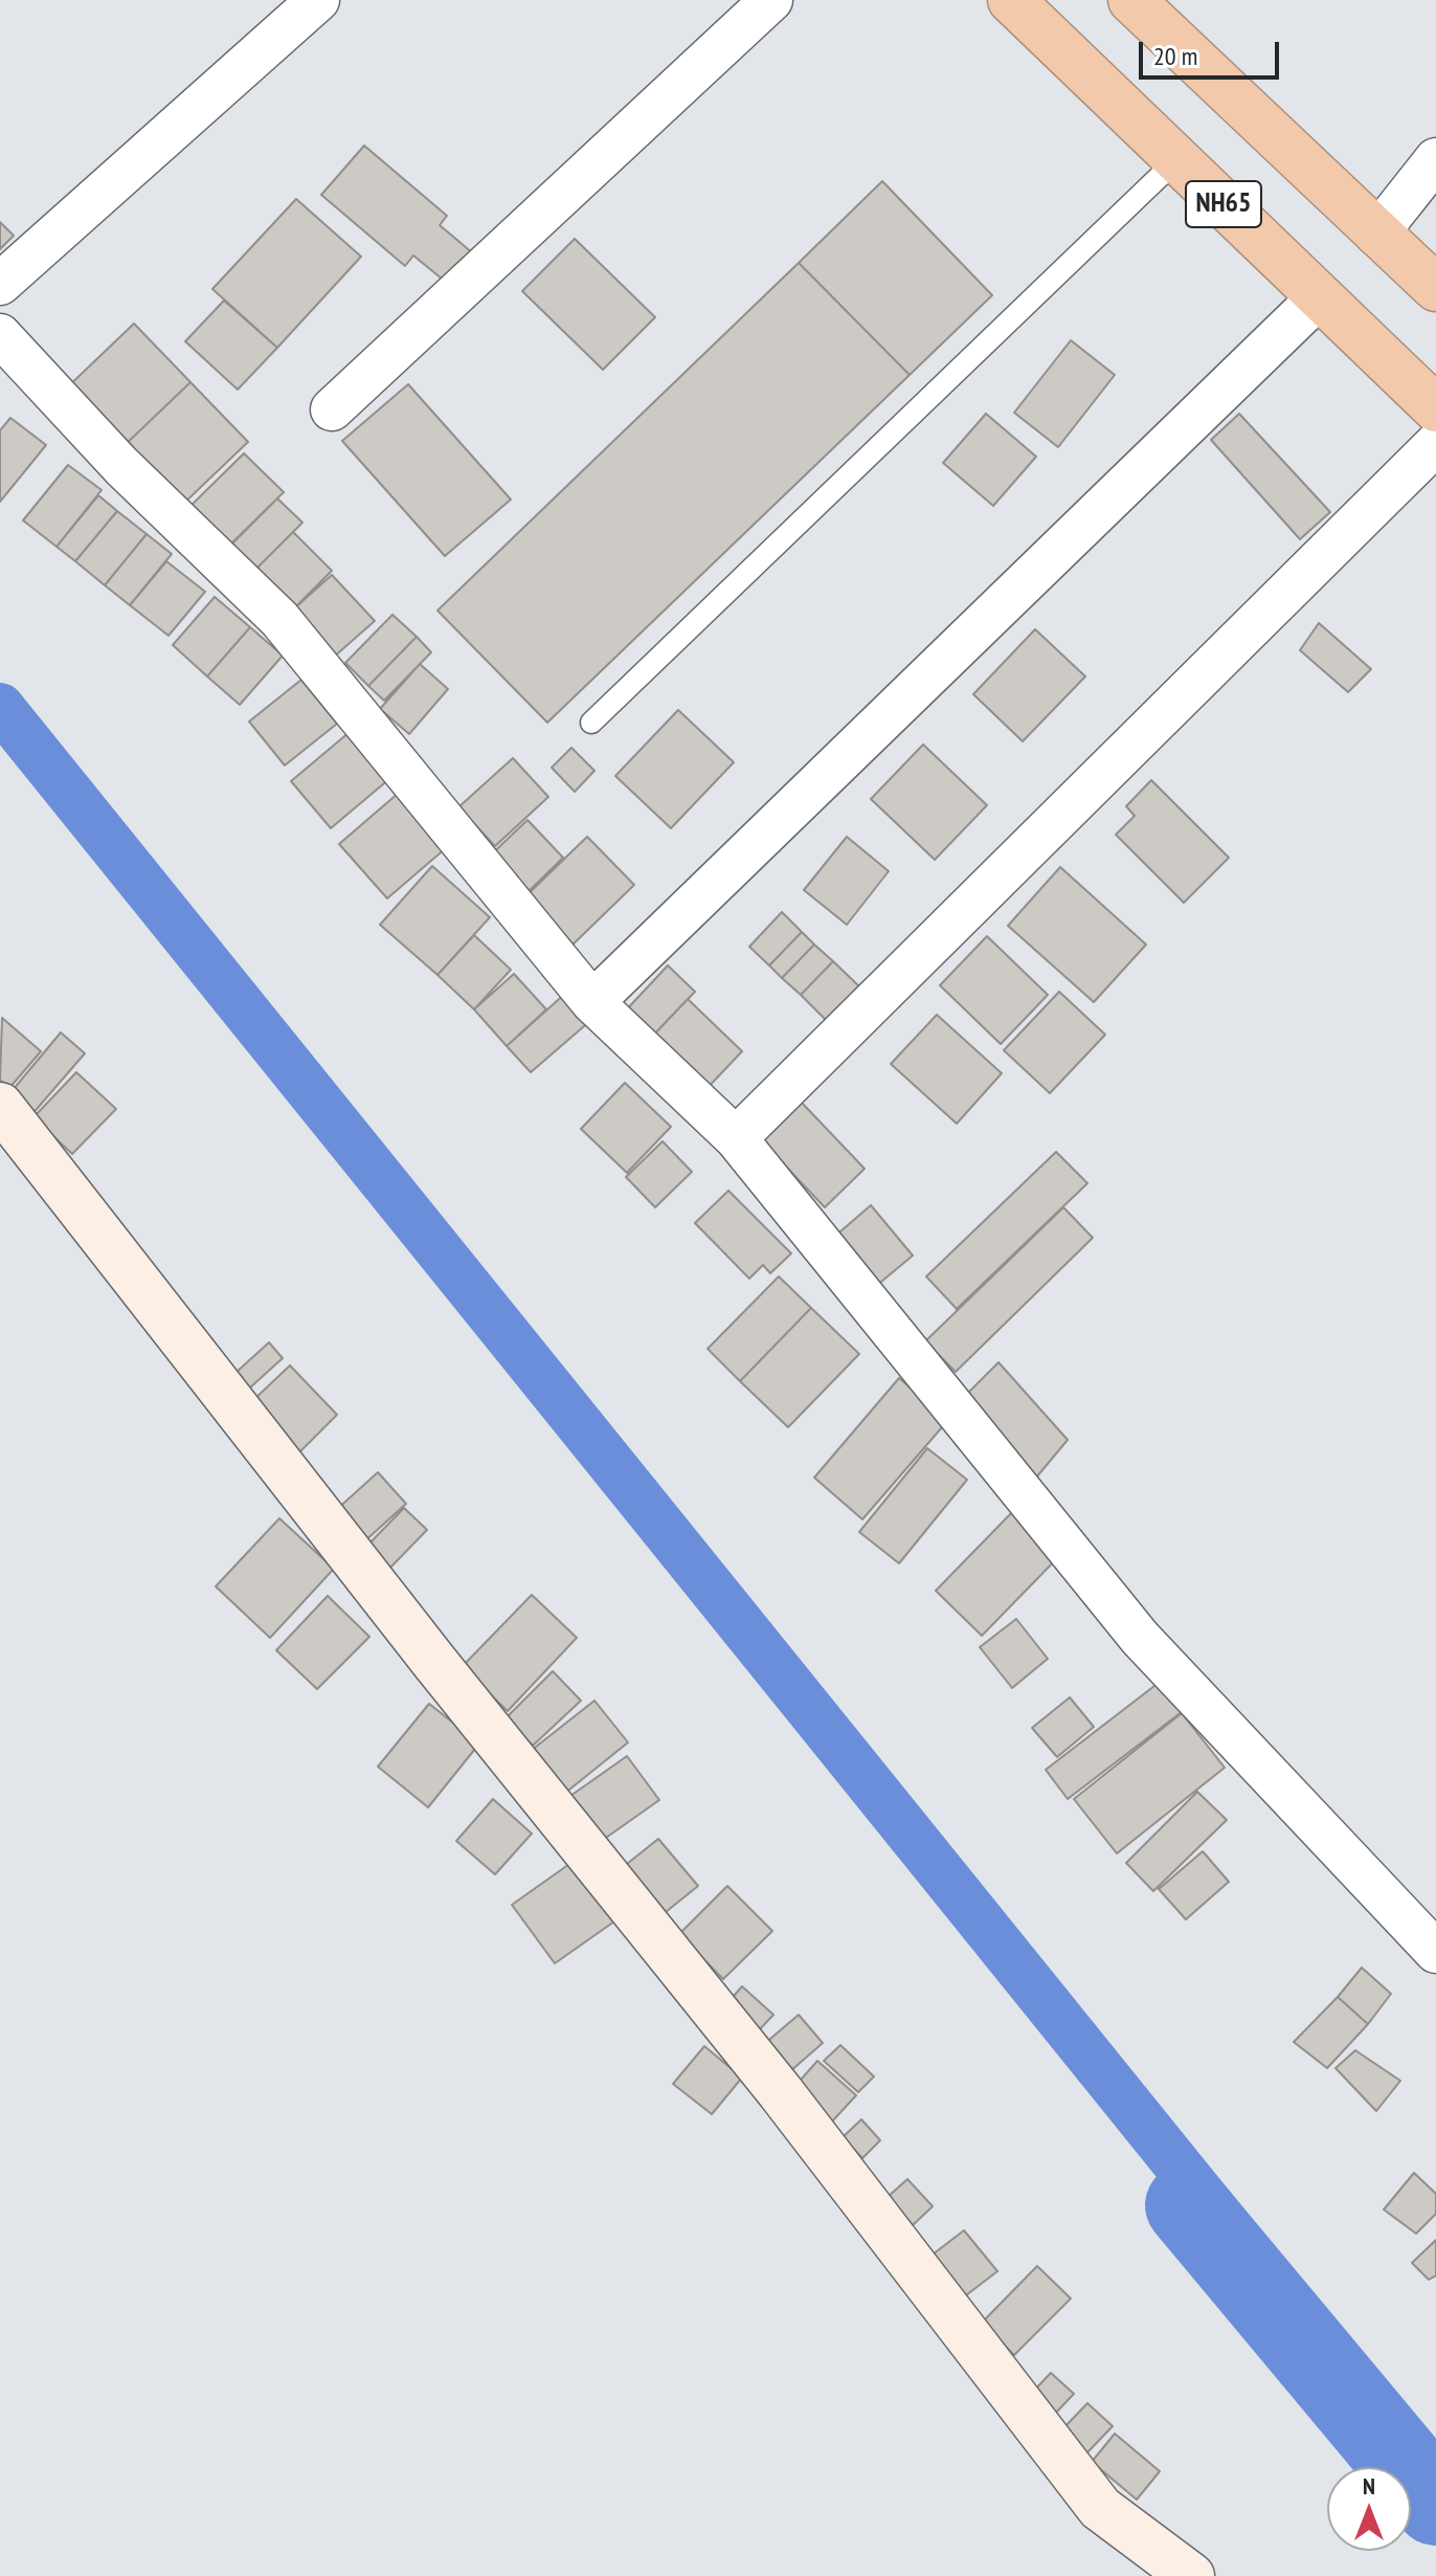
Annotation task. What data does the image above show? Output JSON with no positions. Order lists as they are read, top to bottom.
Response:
{
  "streets": {
    "highway": ["NH65"]
  },
  "scale_bar": "20 m",
  "north": "top"
}
